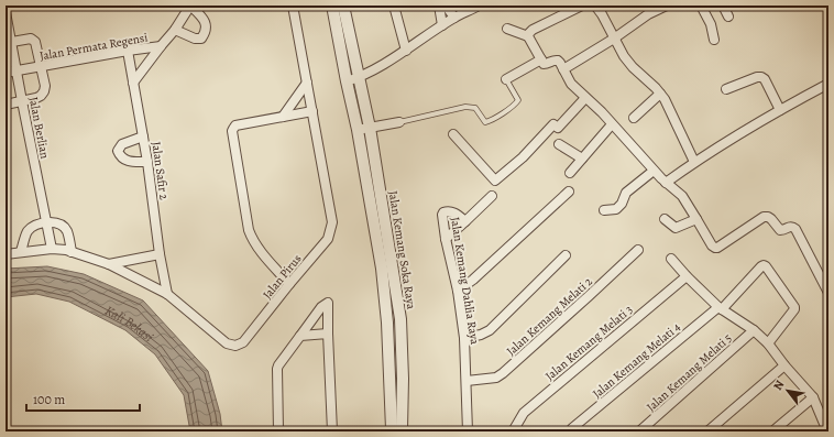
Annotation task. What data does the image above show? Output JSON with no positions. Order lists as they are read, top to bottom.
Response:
{
  "streets": {
    "street": [
      "Jalan Permata Regensi",
      "Jalan Berlian",
      "Jalan Safir 2",
      "Jalan Kemang Soka Raya",
      "Jalan Pirus",
      "Jalan Kemang Dahlia Raya",
      "Jalan Kemang Melati 2",
      "Jalan Kemang Melati 3",
      "Jalan Kemang Melati 4",
      "Jalan Kemang Melati 5"
    ]
  },
  "crossings": [
    ["Jalan Permata Regensi", "Jalan Berlian"],
    ["Jalan Permata Regensi", "Jalan Safir 2"],
    ["Jalan Berlian", "Jalan Pirus"],
    ["Jalan Safir 2", "Jalan Pirus"],
    ["Jalan Kemang Dahlia Raya", "Jalan Kemang Melati 2"]
  ],
  "water": ["Kali Bekasi"],
  "scale_bar": "100 m",
  "north": "top left"
}
